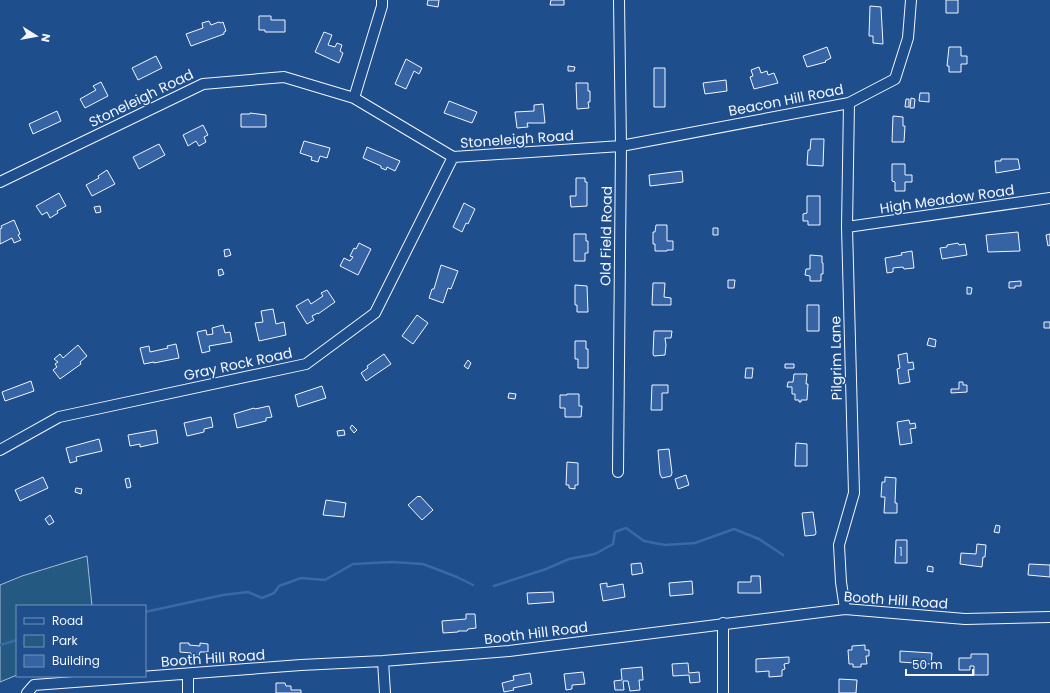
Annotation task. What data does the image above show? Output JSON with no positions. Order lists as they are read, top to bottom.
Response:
{
  "streets": {
    "street": [
      "Stoneleigh Road",
      "Beacon Hill Road",
      "High Meadow Road",
      "Old Field Road",
      "Pilgrim Lane",
      "Gray Rock Road",
      "Booth Hill Road"
    ]
  },
  "crossings": [
    ["Stoneleigh Road", "Beacon Hill Road"],
    ["Stoneleigh Road", "Old Field Road"],
    ["Stoneleigh Road", "Gray Rock Road"],
    ["Beacon Hill Road", "Old Field Road"],
    ["Beacon Hill Road", "Pilgrim Lane"],
    ["High Meadow Road", "Pilgrim Lane"],
    ["Pilgrim Lane", "Booth Hill Road"]
  ],
  "house_numbers": ["1"],
  "legend": ["Road", "Park", "Building"],
  "scale_bar": "50 m",
  "north": "right"
}
